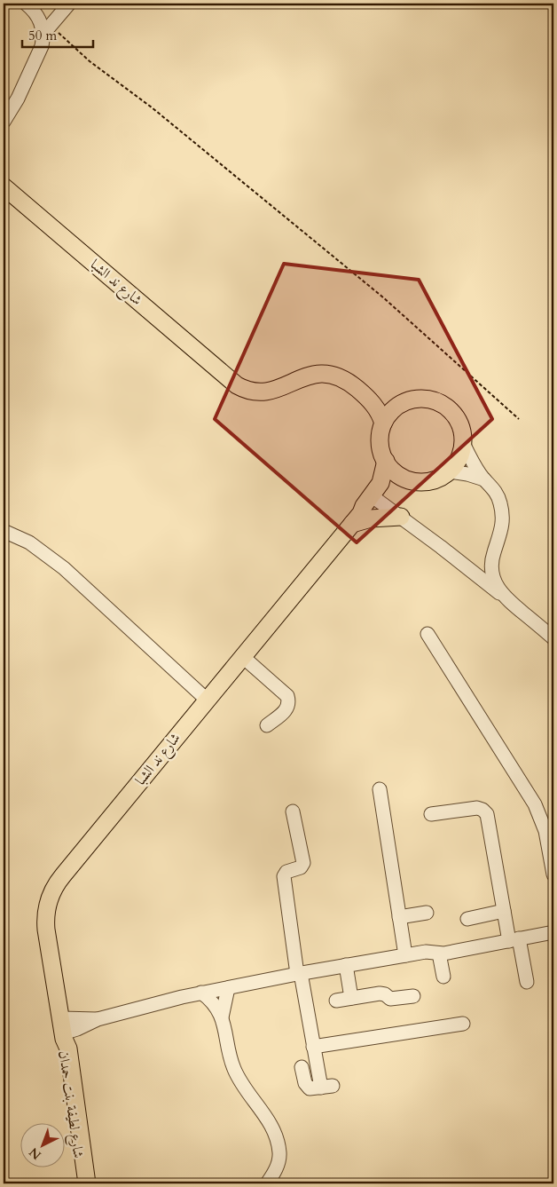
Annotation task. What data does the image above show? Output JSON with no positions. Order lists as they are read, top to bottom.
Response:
{
  "streets": {
    "main road": ["شارع ند الشبا", "شارع لطيفة بنت حمدان"]
  },
  "crossings": [
    ["شارع ند الشبا", "شارع لطيفة بنت حمدان"]
  ],
  "scale_bar": "50 m",
  "north": "bottom left"
}
